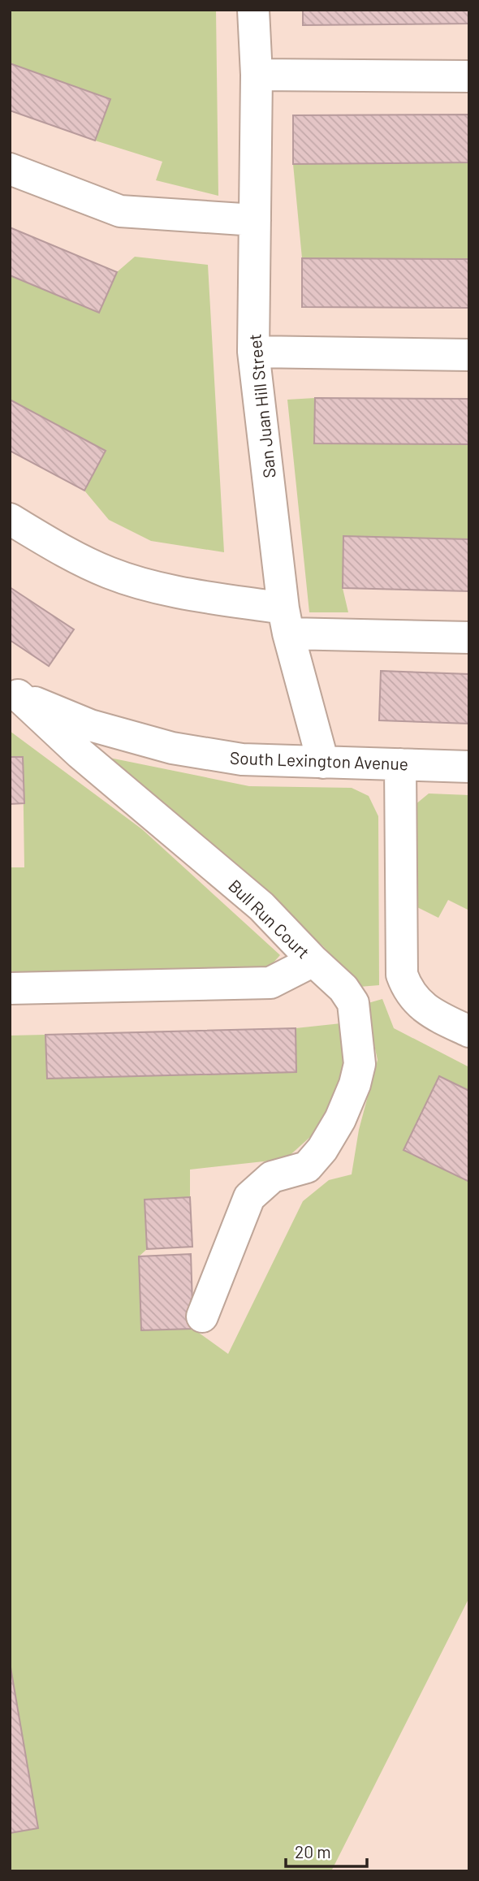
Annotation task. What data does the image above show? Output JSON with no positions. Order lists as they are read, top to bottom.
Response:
{
  "streets": {
    "street": ["San Juan Hill Street", "South Lexington Avenue", "Bull Run Court"]
  },
  "crossings": [
    ["San Juan Hill Street", "South Lexington Avenue"],
    ["South Lexington Avenue", "Bull Run Court"]
  ],
  "scale_bar": "20 m"
}
